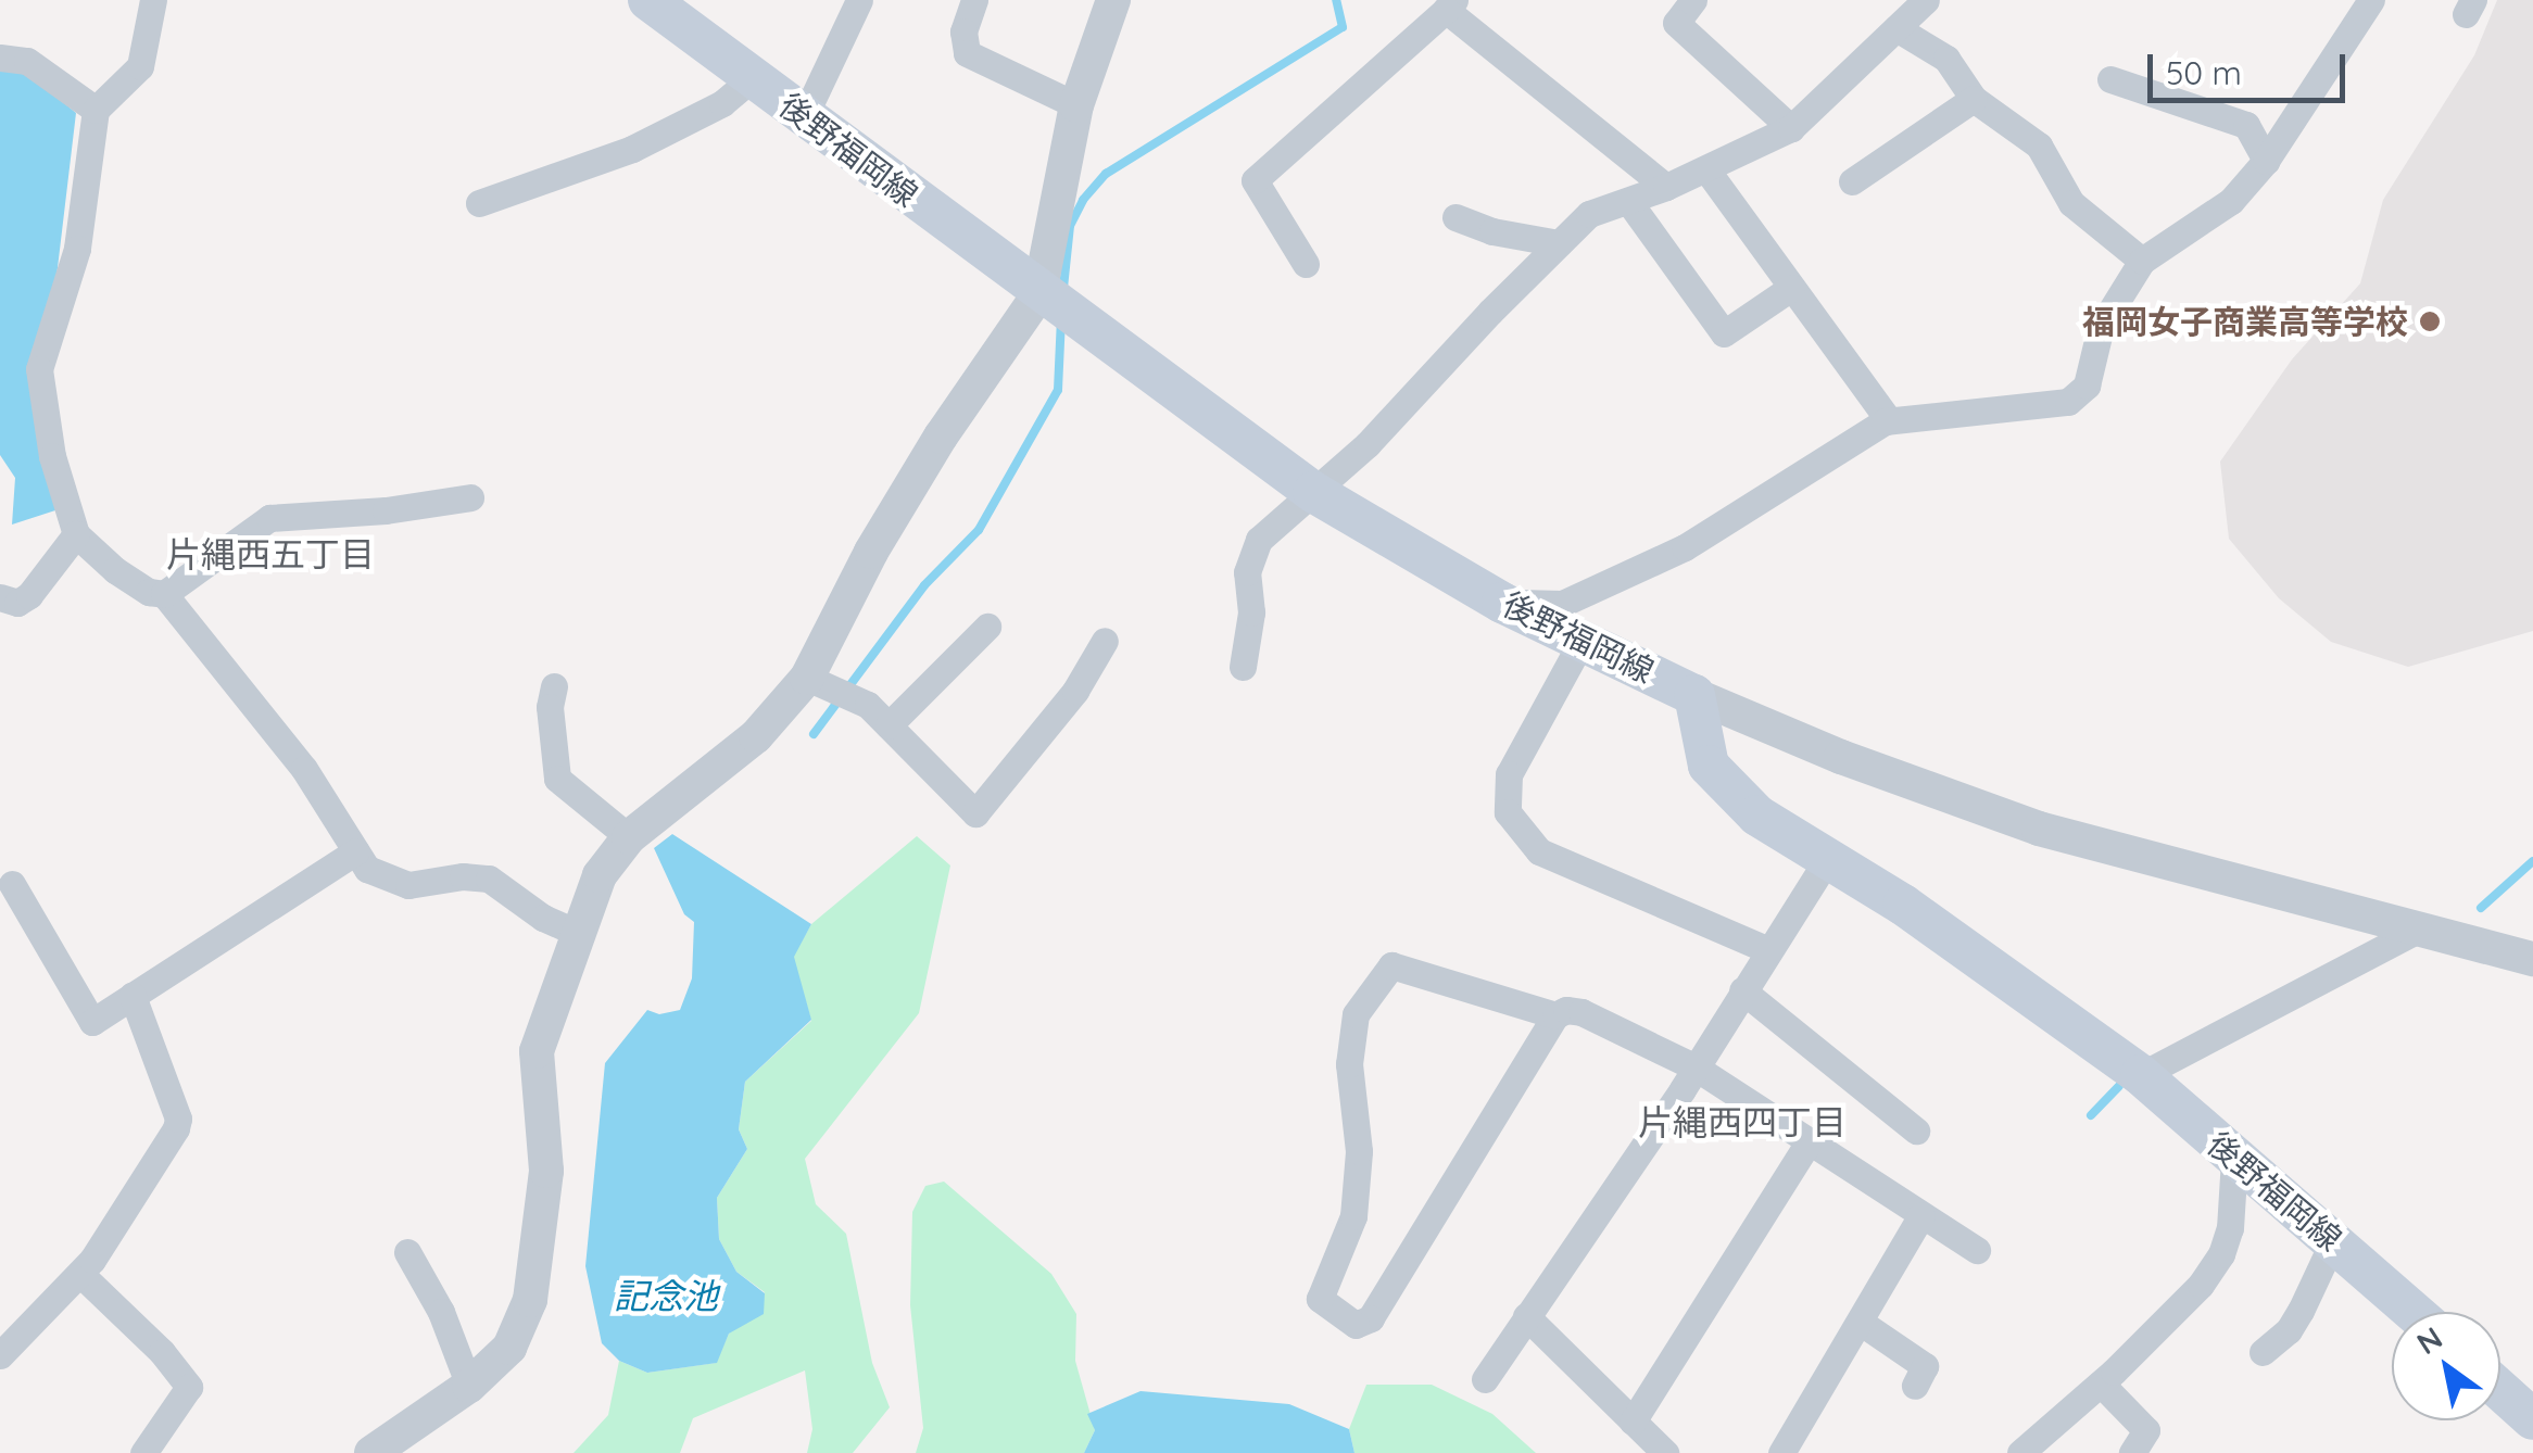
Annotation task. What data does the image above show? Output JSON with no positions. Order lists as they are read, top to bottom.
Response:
{
  "streets": {
    "main road": ["後野福岡線"]
  },
  "districts": ["片縄西五丁目", "片縄西四丁目"],
  "water": ["記念池"],
  "places": ["福岡女子商業高等学校"],
  "scale_bar": "50 m",
  "north": "top left"
}
